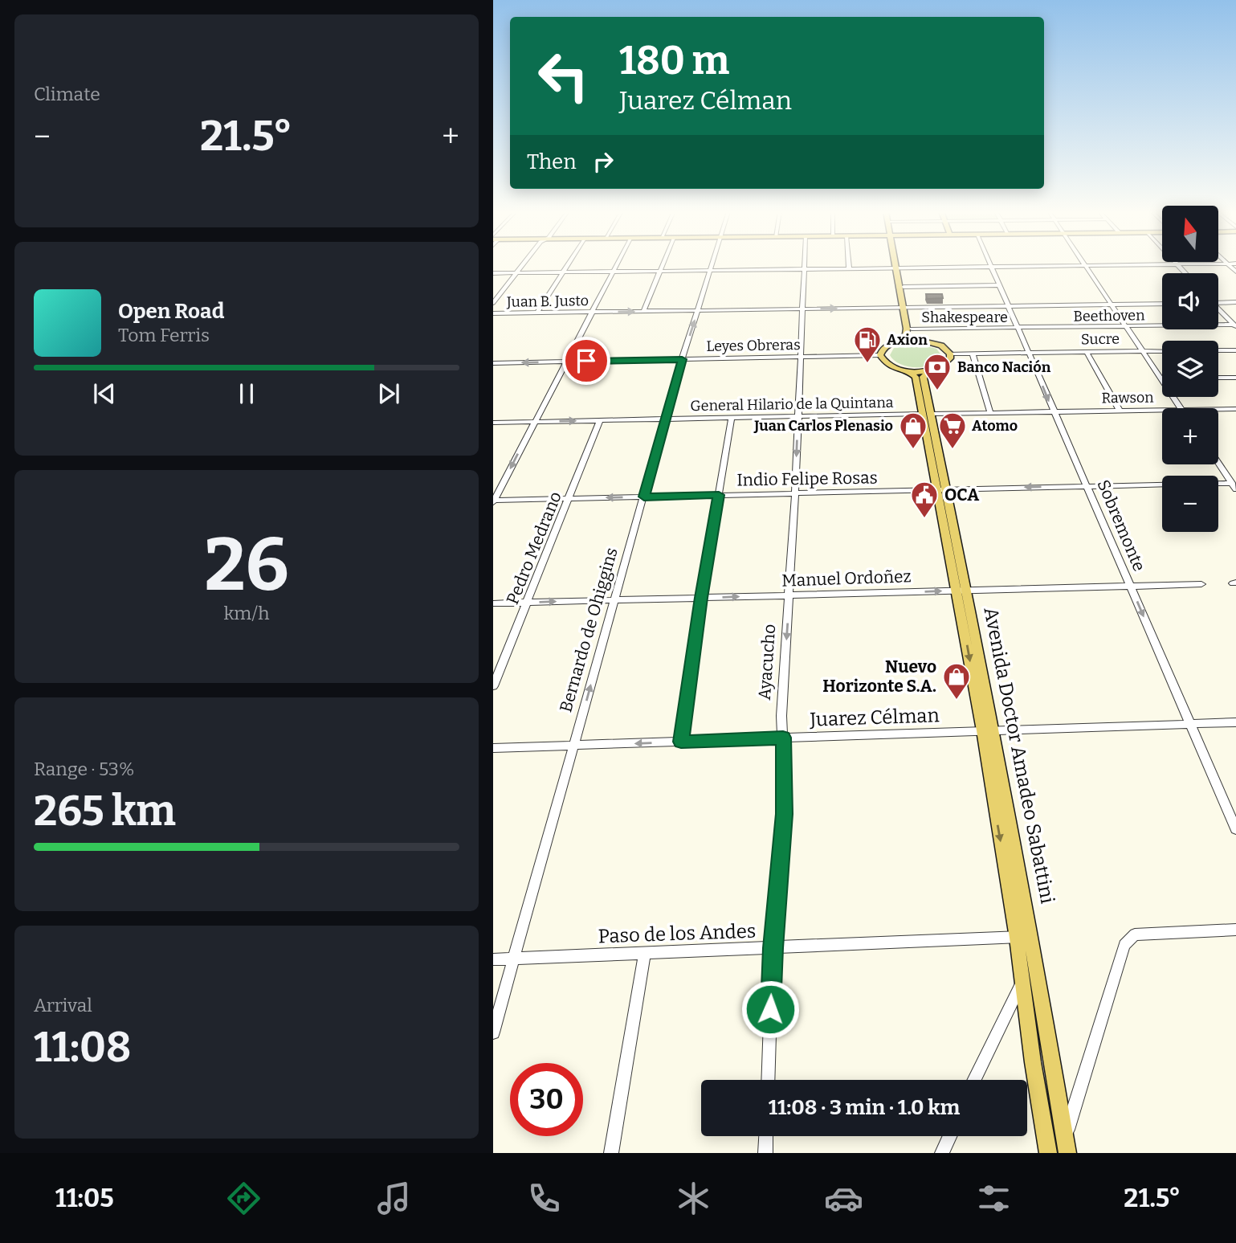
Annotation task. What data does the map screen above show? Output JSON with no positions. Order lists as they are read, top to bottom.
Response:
{
  "streets": {
    "main road": ["Avenida Doctor Amadeo Sabattini"],
    "street": [
      "Juan B. Justo",
      "Beethoven",
      "Shakespeare",
      "Sucre",
      "Leyes Obreras",
      "Rawson",
      "General Hilario de la Quintana",
      "Indio Felipe Rosas",
      "Sobremonte",
      "Pedro Medrano",
      "Manuel Ordoñez",
      "Bernardo de Ohiggins",
      "Ayacucho",
      "Juarez Célman",
      "Paso de los Andes"
    ]
  },
  "crossings": [
    ["Juan B. Justo", "Sobremonte"],
    ["Juan B. Justo", "Bernardo de Ohiggins"],
    ["Juan B. Justo", "Ayacucho"],
    ["Beethoven", "Shakespeare"],
    ["Beethoven", "Sobremonte"],
    ["Shakespeare", "Sobremonte"],
    ["Sucre", "Sobremonte"],
    ["Leyes Obreras", "Bernardo de Ohiggins"],
    ["Leyes Obreras", "Ayacucho"],
    ["Rawson", "General Hilario de la Quintana"],
    ["Rawson", "Sobremonte"],
    ["General Hilario de la Quintana", "Sobremonte"],
    ["General Hilario de la Quintana", "Pedro Medrano"],
    ["General Hilario de la Quintana", "Bernardo de Ohiggins"],
    ["General Hilario de la Quintana", "Ayacucho"],
    ["General Hilario de la Quintana", "Avenida Doctor Amadeo Sabattini"],
    ["Indio Felipe Rosas", "Sobremonte"],
    ["Indio Felipe Rosas", "Pedro Medrano"],
    ["Indio Felipe Rosas", "Bernardo de Ohiggins"],
    ["Indio Felipe Rosas", "Ayacucho"],
    ["Indio Felipe Rosas", "Avenida Doctor Amadeo Sabattini"],
    ["Sobremonte", "Manuel Ordoñez"],
    ["Sobremonte", "Juarez Célman"],
    ["Pedro Medrano", "Manuel Ordoñez"],
    ["Manuel Ordoñez", "Bernardo de Ohiggins"],
    ["Manuel Ordoñez", "Ayacucho"],
    ["Manuel Ordoñez", "Avenida Doctor Amadeo Sabattini"],
    ["Bernardo de Ohiggins", "Juarez Célman"],
    ["Bernardo de Ohiggins", "Paso de los Andes"],
    ["Ayacucho", "Juarez Célman"],
    ["Ayacucho", "Paso de los Andes"],
    ["Juarez Célman", "Avenida Doctor Amadeo Sabattini"],
    ["Avenida Doctor Amadeo Sabattini", "Paso de los Andes"]
  ],
  "one_way": ["Manuel Ordoñez"],
  "places": {
    "fuel station": ["Axion"],
    "bank": ["Banco Nación"],
    "shop": ["Juan Carlos Plenasio", "Nuevo Horizonte S.A."],
    "supermarket": ["Atomo"],
    "public building": ["OCA"]
  },
  "north": "top",
  "page": {
    "tile": [
      "Climate",
      ["26", "km/h"],
      ["Range · 53%", "265 km"],
      ["Arrival", "11:08"]
    ],
    "turn": ["180 m", "Juarez Célman"],
    "heat": ["−", "21.5°", "+"],
    "then": "Then",
    "map_buttons": ["+", "−"],
    "song": ["Open Road", "Tom Ferris"],
    "limit": "30",
    "trip": "11:08 · 3 min · 1.0 km",
    "tabs": ["11:05", "21.5°"]
  }
}
